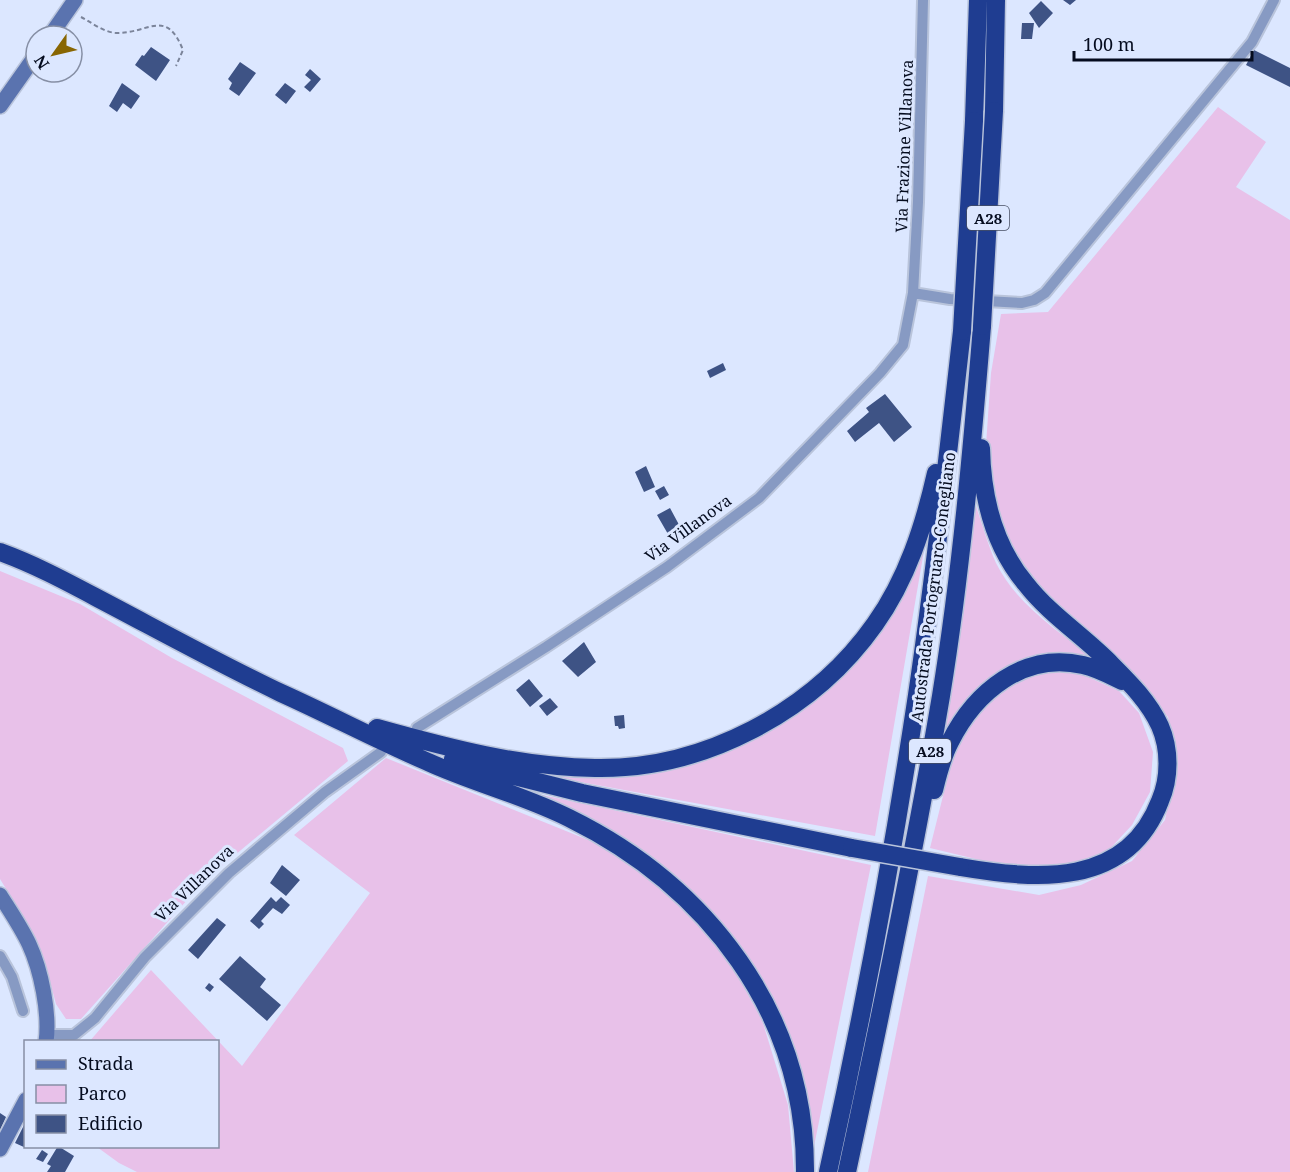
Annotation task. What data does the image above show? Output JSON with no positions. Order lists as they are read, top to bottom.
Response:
{
  "streets": {
    "highway": ["A28", "Autostrada Portogruaro-Conegliano"],
    "street": ["Via Frazione Villanova", "Via Villanova"]
  },
  "crossings": [
    ["Via Frazione Villanova", "Via Villanova"]
  ],
  "legend": ["Strada", "Parco", "Edificio"],
  "scale_bar": "100 m",
  "north": "bottom left"
}
